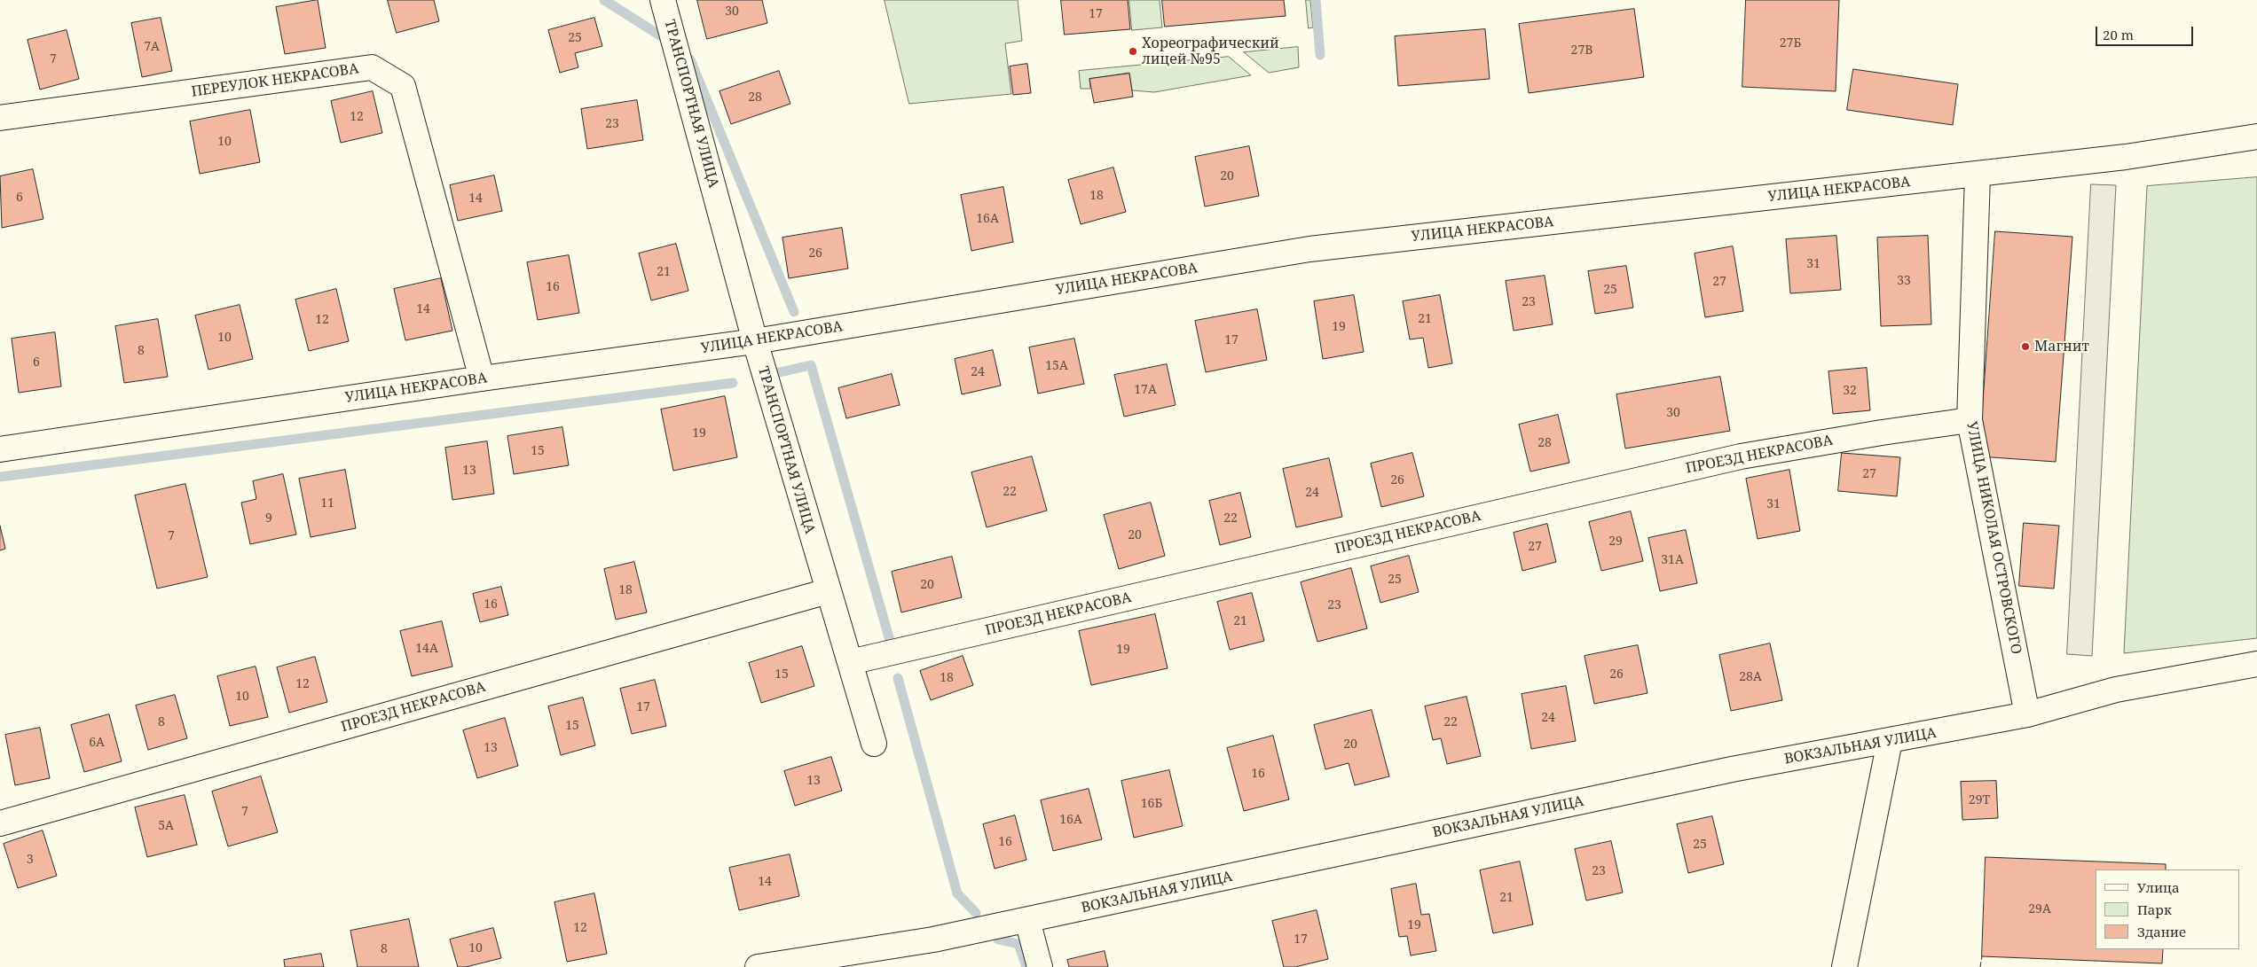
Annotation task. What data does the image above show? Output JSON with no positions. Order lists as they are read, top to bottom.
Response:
{
  "streets": {
    "street": [
      "ПЕРЕУЛОК НЕКРАСОВА",
      "ТРАНСПОРТНАЯ УЛИЦА",
      "УЛИЦА НЕКРАСОВА",
      "ПРОЕЗД НЕКРАСОВА",
      "УЛИЦА НИКОЛАЯ ОСТРОВСКОГО",
      "ВОКЗАЛЬНАЯ УЛИЦА"
    ]
  },
  "crossings": [
    ["ПЕРЕУЛОК НЕКРАСОВА", "УЛИЦА НЕКРАСОВА"],
    ["ТРАНСПОРТНАЯ УЛИЦА", "УЛИЦА НЕКРАСОВА"],
    ["ТРАНСПОРТНАЯ УЛИЦА", "ПРОЕЗД НЕКРАСОВА"],
    ["УЛИЦА НЕКРАСОВА", "УЛИЦА НИКОЛАЯ ОСТРОВСКОГО"],
    ["ПРОЕЗД НЕКРАСОВА", "УЛИЦА НИКОЛАЯ ОСТРОВСКОГО"],
    ["УЛИЦА НИКОЛАЯ ОСТРОВСКОГО", "ВОКЗАЛЬНАЯ УЛИЦА"]
  ],
  "places": ["Хореографический лицей №95", "Магнит"],
  "house_numbers": [
    "30",
    "17",
    "25",
    "27Б",
    "7А",
    "27В",
    "7",
    "28",
    "12",
    "23",
    "10",
    "20",
    "18",
    "6",
    "14",
    "16А",
    "26",
    "31",
    "21",
    "33",
    "27",
    "16",
    "25",
    "23",
    "14",
    "21",
    "12",
    "19",
    "10",
    "17",
    "8",
    "6",
    "15А",
    "24",
    "17А",
    "32",
    "30",
    "19",
    "28",
    "15",
    "13",
    "27",
    "26",
    "22",
    "24",
    "11",
    "31",
    "9",
    "22",
    "20",
    "7",
    "29",
    "27",
    "31А",
    "25",
    "20",
    "18",
    "16",
    "23",
    "21",
    "14А",
    "19",
    "15",
    "26",
    "28А",
    "18",
    "12",
    "10",
    "17",
    "24",
    "8",
    "22",
    "15",
    "6А",
    "20",
    "13",
    "16",
    "13",
    "29Т",
    "16Б",
    "7",
    "16А",
    "5А",
    "16",
    "25",
    "3",
    "23",
    "14",
    "21",
    "29А",
    "19",
    "12",
    "17",
    "10",
    "8"
  ],
  "legend": ["Улица", "Парк", "Здание"],
  "scale_bar": "20 m"
}
